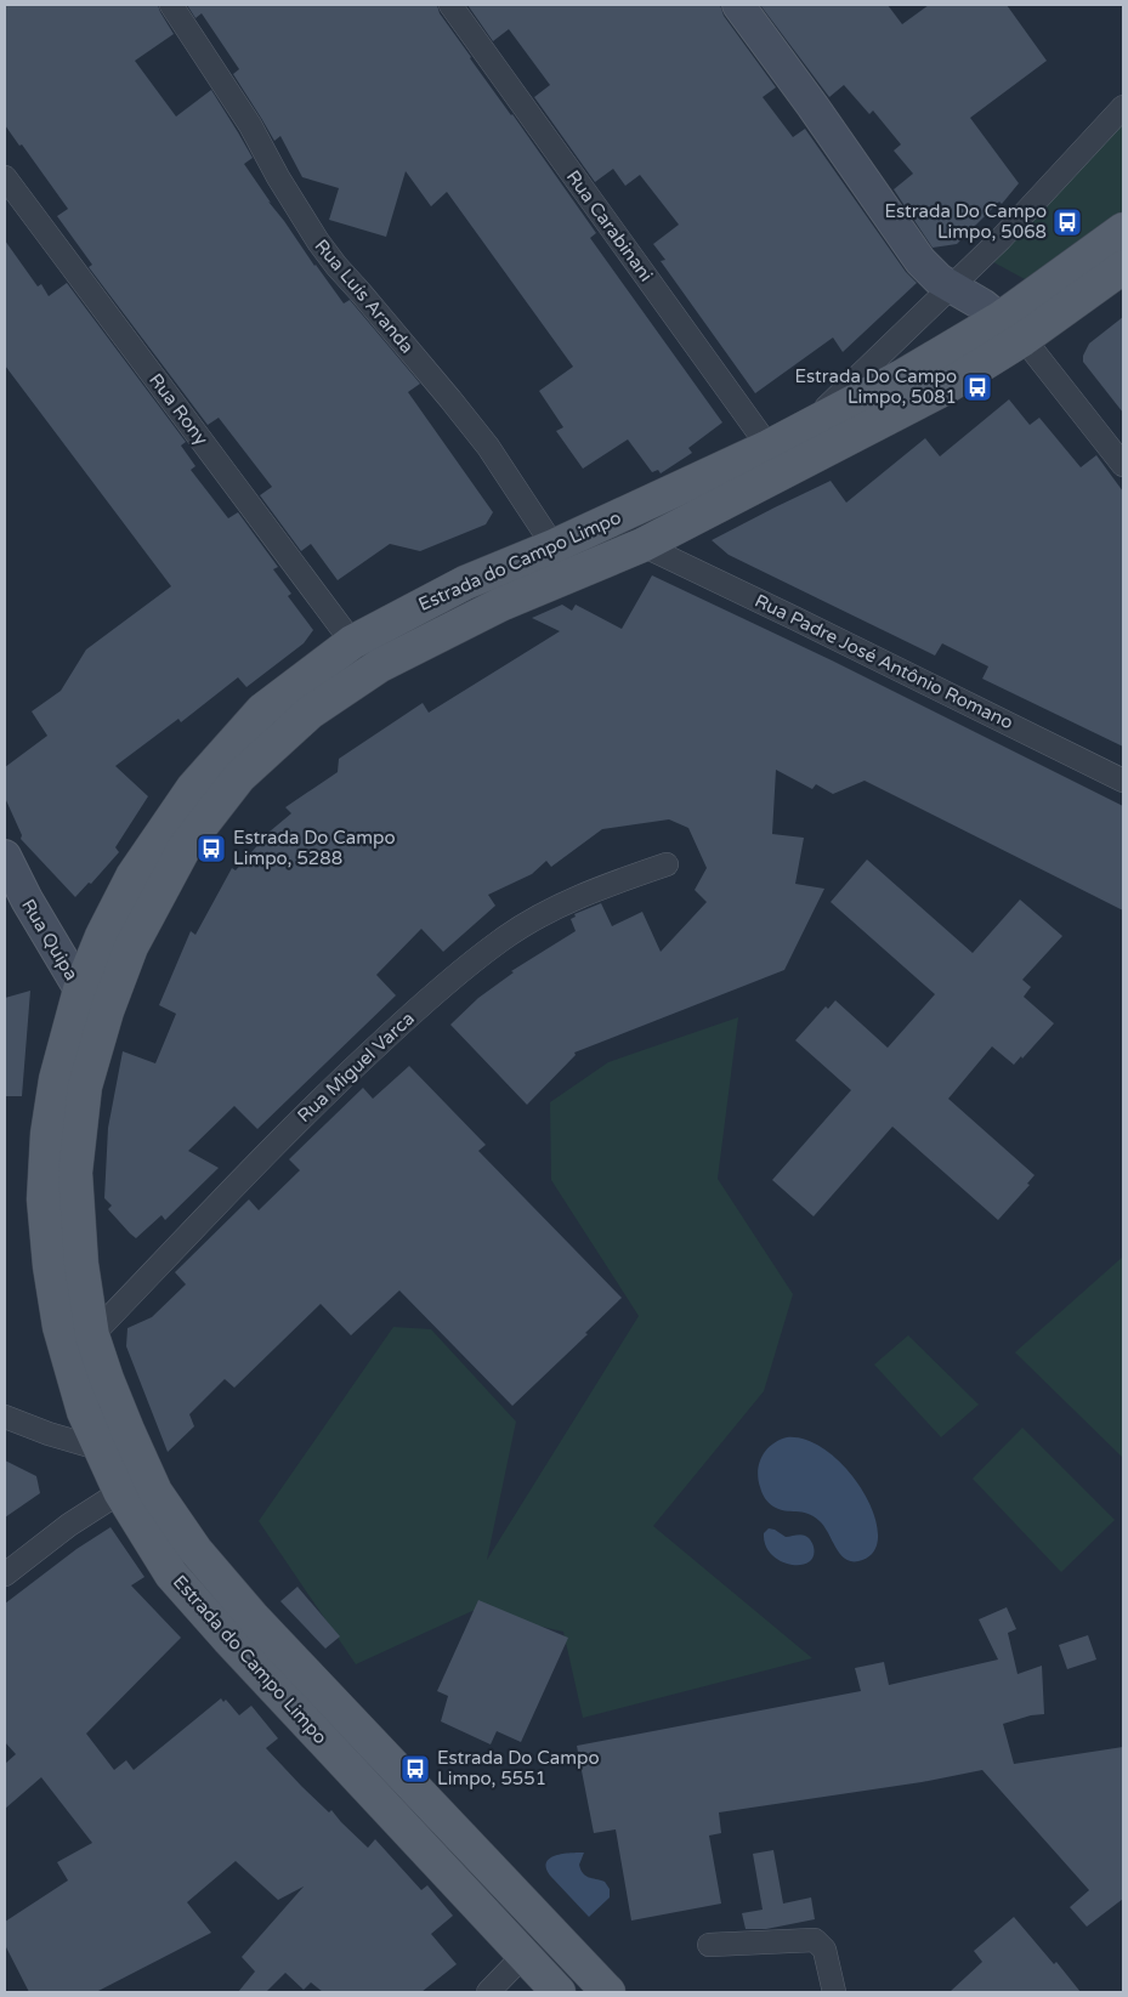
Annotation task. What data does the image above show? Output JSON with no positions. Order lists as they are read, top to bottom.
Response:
{
  "streets": {
    "main road": ["Estrada do Campo Limpo"],
    "street": [
      "Rua Carabinani",
      "Rua Luís Aranda",
      "Rua Rony",
      "Rua Padre José Antônio Romano",
      "Rua Quipa",
      "Rua Miguel Varca"
    ]
  },
  "crossings": [
    ["Rua Carabinani", "Estrada do Campo Limpo"],
    ["Rua Luís Aranda", "Estrada do Campo Limpo"],
    ["Rua Rony", "Estrada do Campo Limpo"],
    ["Estrada do Campo Limpo", "Rua Padre José Antônio Romano"],
    ["Estrada do Campo Limpo", "Rua Quipa"],
    ["Estrada do Campo Limpo", "Rua Miguel Varca"]
  ],
  "places": {
    "bus stop": [
      "Estrada Do Campo Limpo, 5068",
      "Estrada Do Campo Limpo, 5081",
      "Estrada Do Campo Limpo, 5288",
      "Estrada Do Campo Limpo, 5551"
    ]
  }
}
